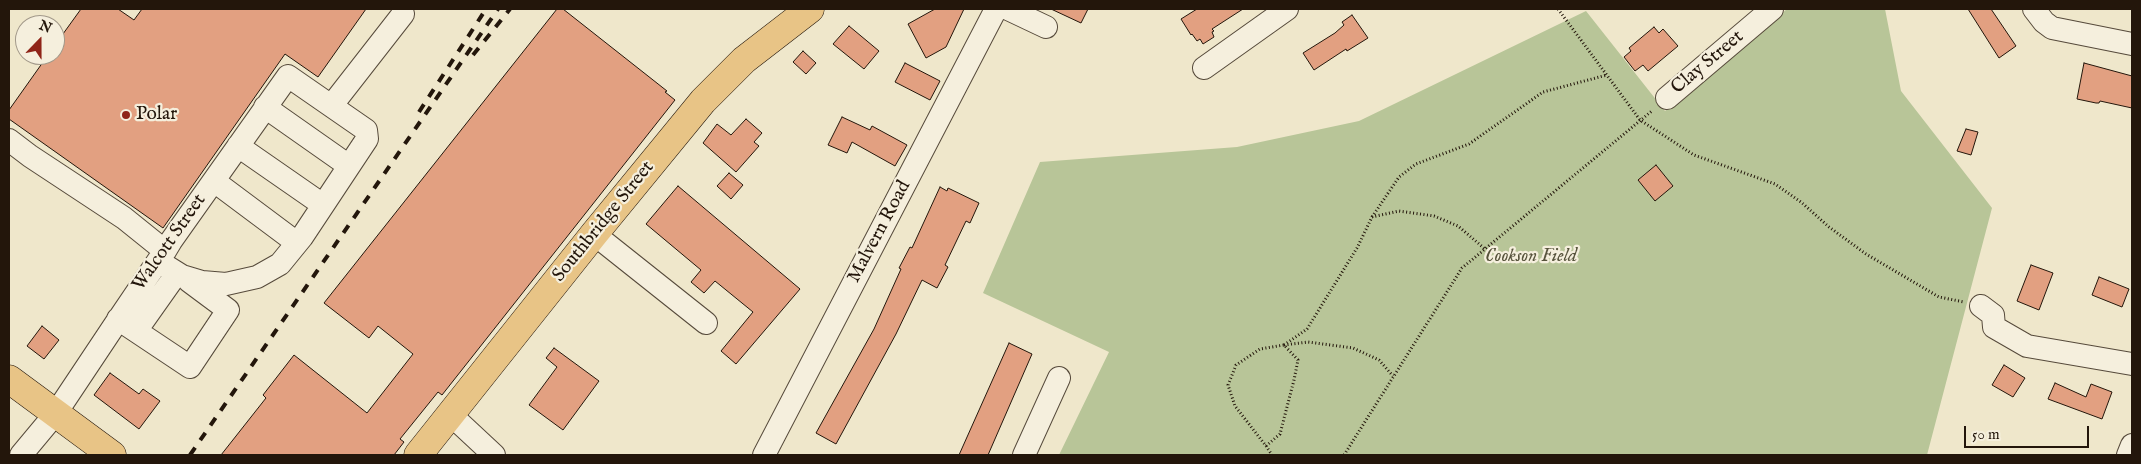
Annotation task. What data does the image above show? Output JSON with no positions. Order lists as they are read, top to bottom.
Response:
{
  "streets": {
    "main road": ["Southbridge Street"],
    "street": ["Clay Street", "Malvern Road", "Walcott Street"]
  },
  "parks": ["Cookson Field"],
  "places": ["Polar"],
  "scale_bar": "50 m",
  "north": "top"
}
